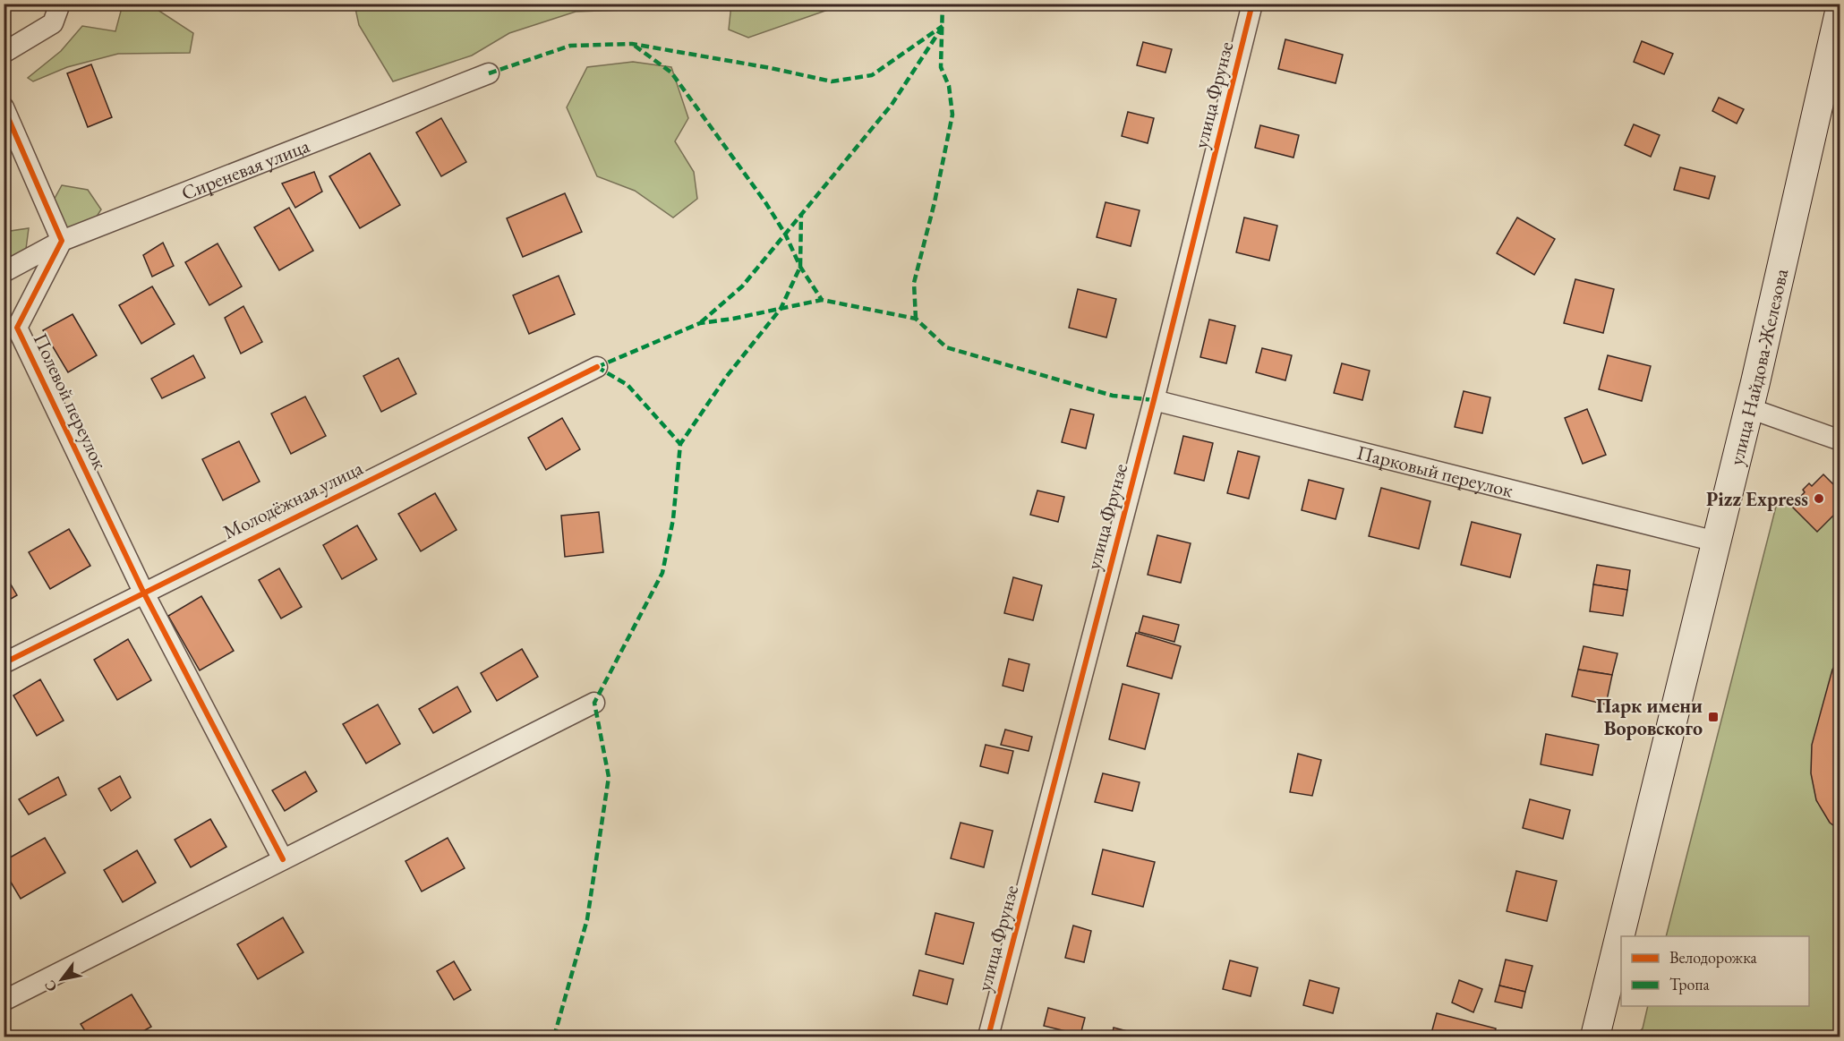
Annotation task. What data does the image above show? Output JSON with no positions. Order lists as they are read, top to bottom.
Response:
{
  "streets": {
    "main road": ["улица Найдова-Железова"],
    "street": [
      "улица Фрунзе",
      "Сиреневая улица",
      "Полевой переулок",
      "Парковый переулок",
      "Молодёжная улица"
    ]
  },
  "crossings": [
    ["улица Фрунзе", "Парковый переулок"],
    ["Сиреневая улица", "Полевой переулок"],
    ["улица Найдова-Железова", "Парковый переулок"],
    ["Полевой переулок", "Молодёжная улица"]
  ],
  "places": {
    "other": ["Pizz Express"],
    "transit": ["Парк имени Воровского"]
  },
  "legend": ["Велодорожка", "Тропа"],
  "north": "bottom left"
}
